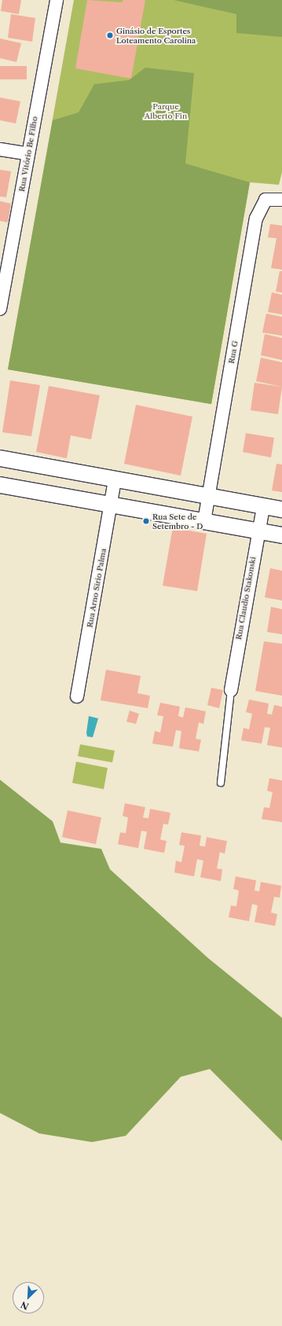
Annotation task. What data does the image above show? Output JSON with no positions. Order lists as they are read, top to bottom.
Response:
{
  "streets": {
    "street": [
      "Rua Vitório Be Filho",
      "Rua G",
      "Rua Arno Sirio Palma",
      "Rua Claudio Stakonski"
    ]
  },
  "parks": ["Parque Alberto Fin"],
  "places": ["Ginásio de Esportes Loteamento Carolina", "Rua Sete de Setembro - D"],
  "north": "bottom left"
}
